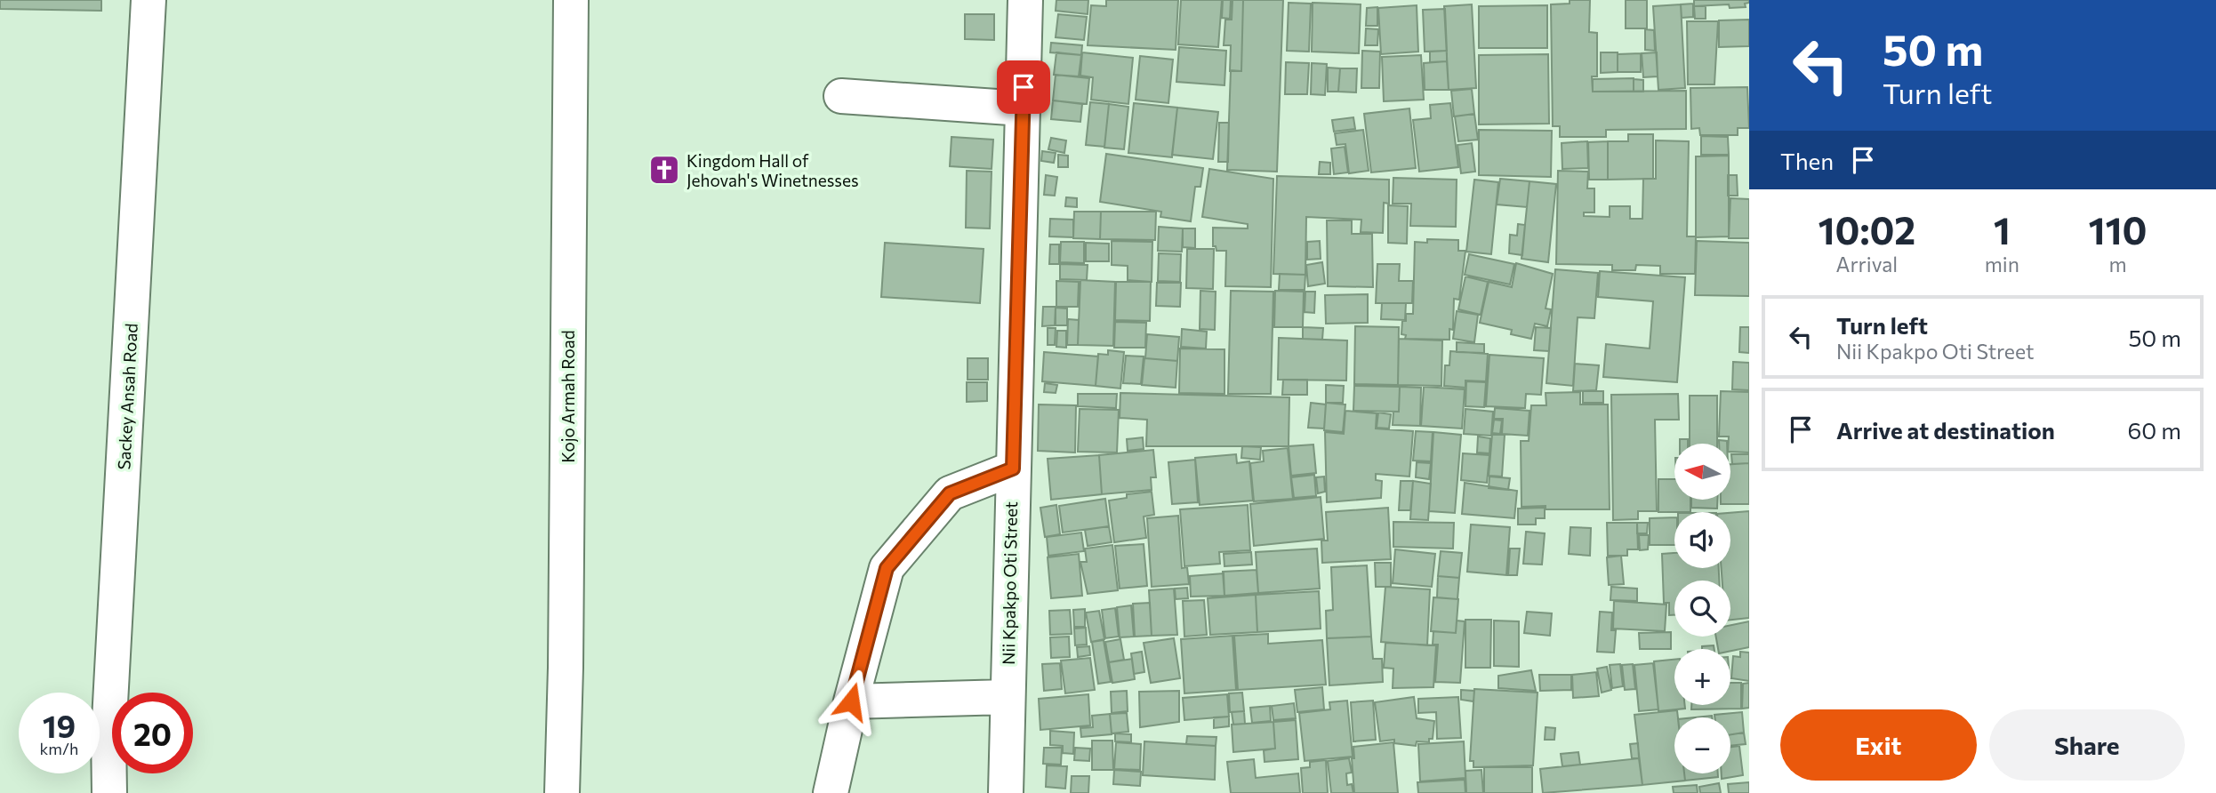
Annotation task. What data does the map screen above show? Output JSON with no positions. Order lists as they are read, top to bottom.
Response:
{
  "streets": {
    "street": ["Sackey Ansah Road", "Kojo Armah Road", "Nii Kpakpo Oti Street"]
  },
  "places": {
    "church": ["Kingdom Hall of Jehovah's Winetnesses"]
  },
  "north": "left",
  "page": {
    "turn": ["50 m", "Turn left"],
    "then": "Then",
    "eta": [
      "10:02",
      "Arrival",
      "1",
      "min",
      "110",
      "m"
    ],
    "list": [
      {
        "name": "Turn left",
        "note": "Nii Kpakpo Oti Street",
        "value": "50 m"
      },
      {
        "name": "Arrive at destination",
        "value": "60 m"
      }
    ],
    "map_buttons": ["+", "−"],
    "speed": "19 km/h",
    "limit": "20",
    "buttons": ["Exit", "Share"]
  }
}
